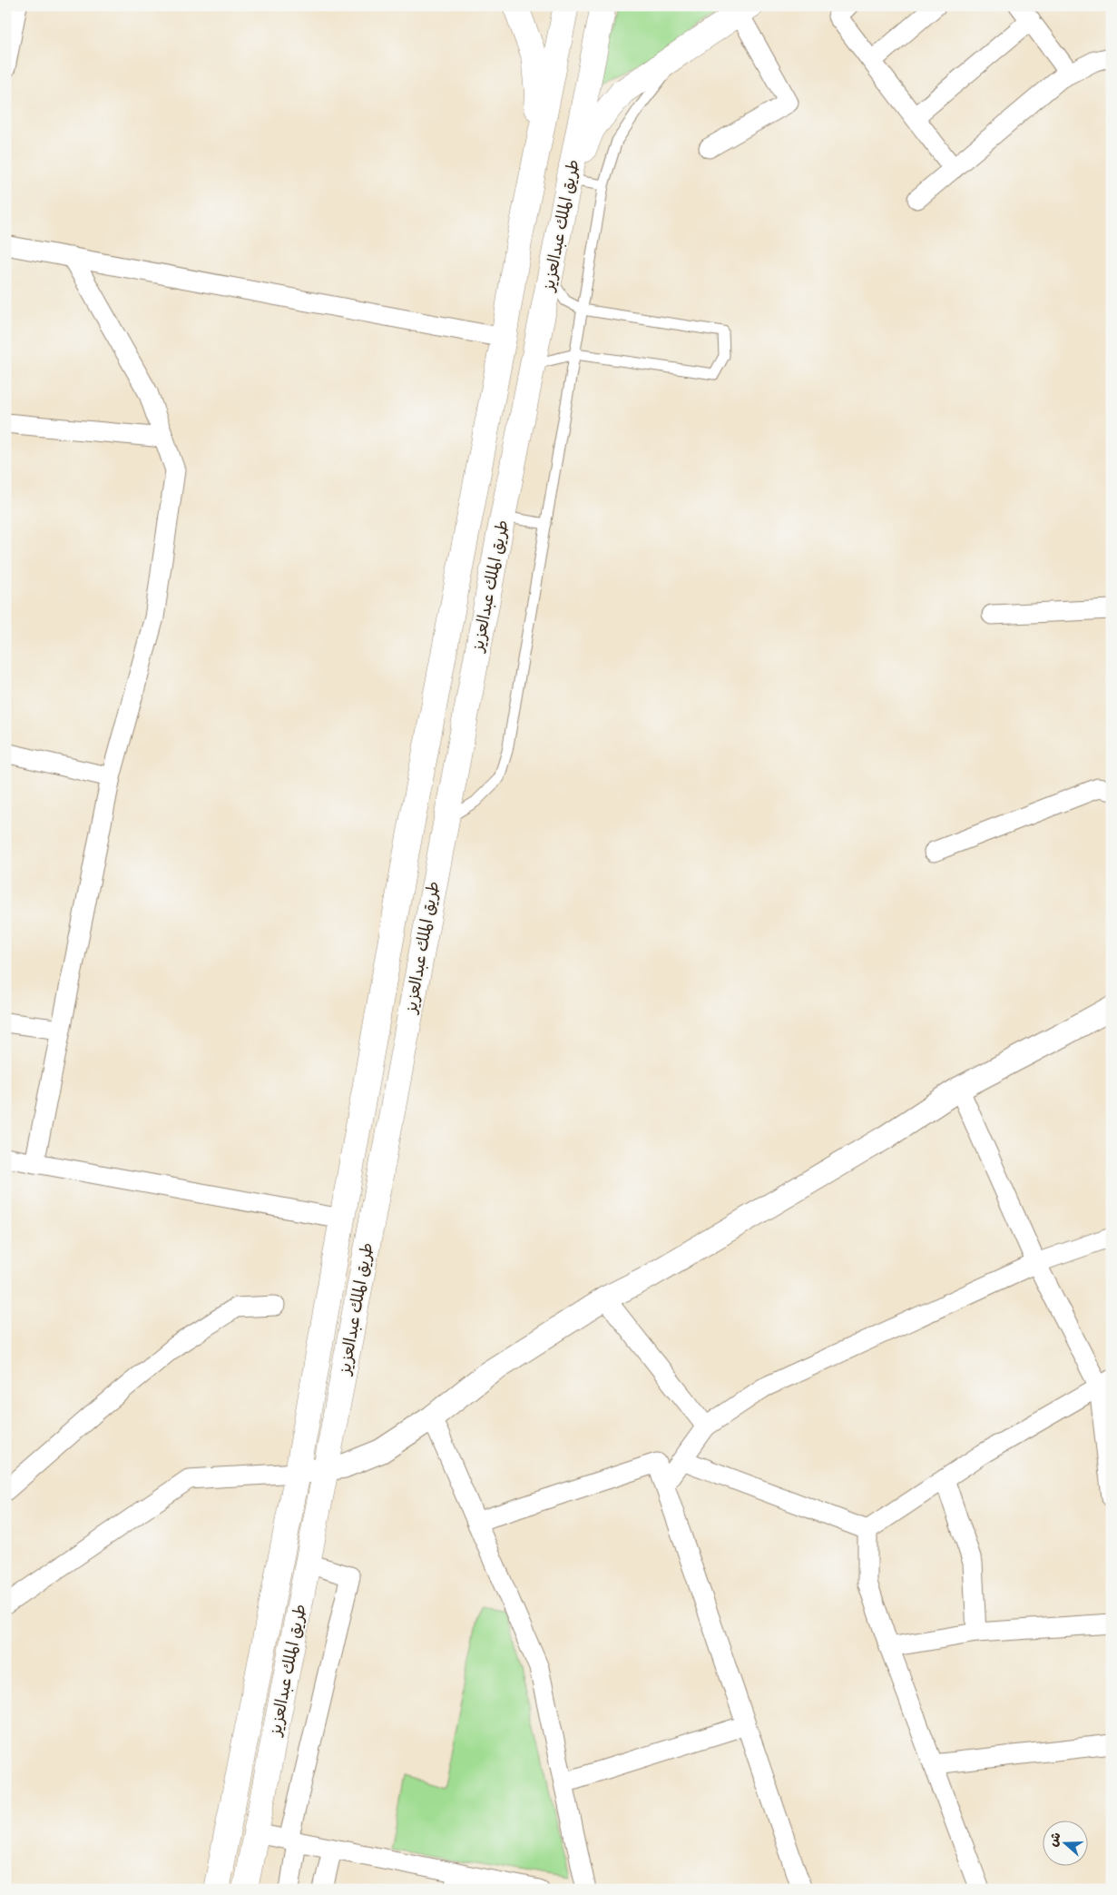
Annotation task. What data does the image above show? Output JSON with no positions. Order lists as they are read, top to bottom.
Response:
{
  "streets": {
    "highway": ["طريق الملك عبدالعزيز"]
  },
  "north": "left"
}
